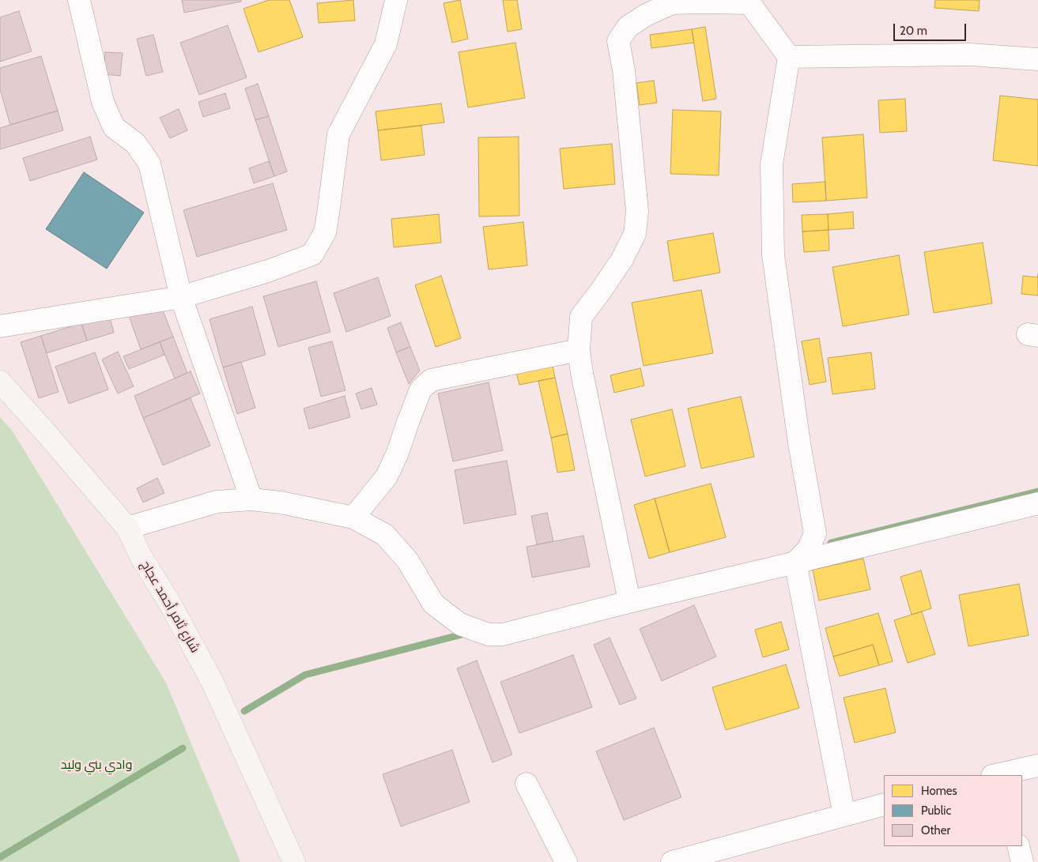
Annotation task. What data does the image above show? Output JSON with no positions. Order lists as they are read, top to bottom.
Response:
{
  "streets": {
    "main road": ["شارع ثامر أحمد عجاج"]
  },
  "parks": ["وادي بني وليد"],
  "legend": ["Homes", "Public", "Other"],
  "scale_bar": "20 m"
}
